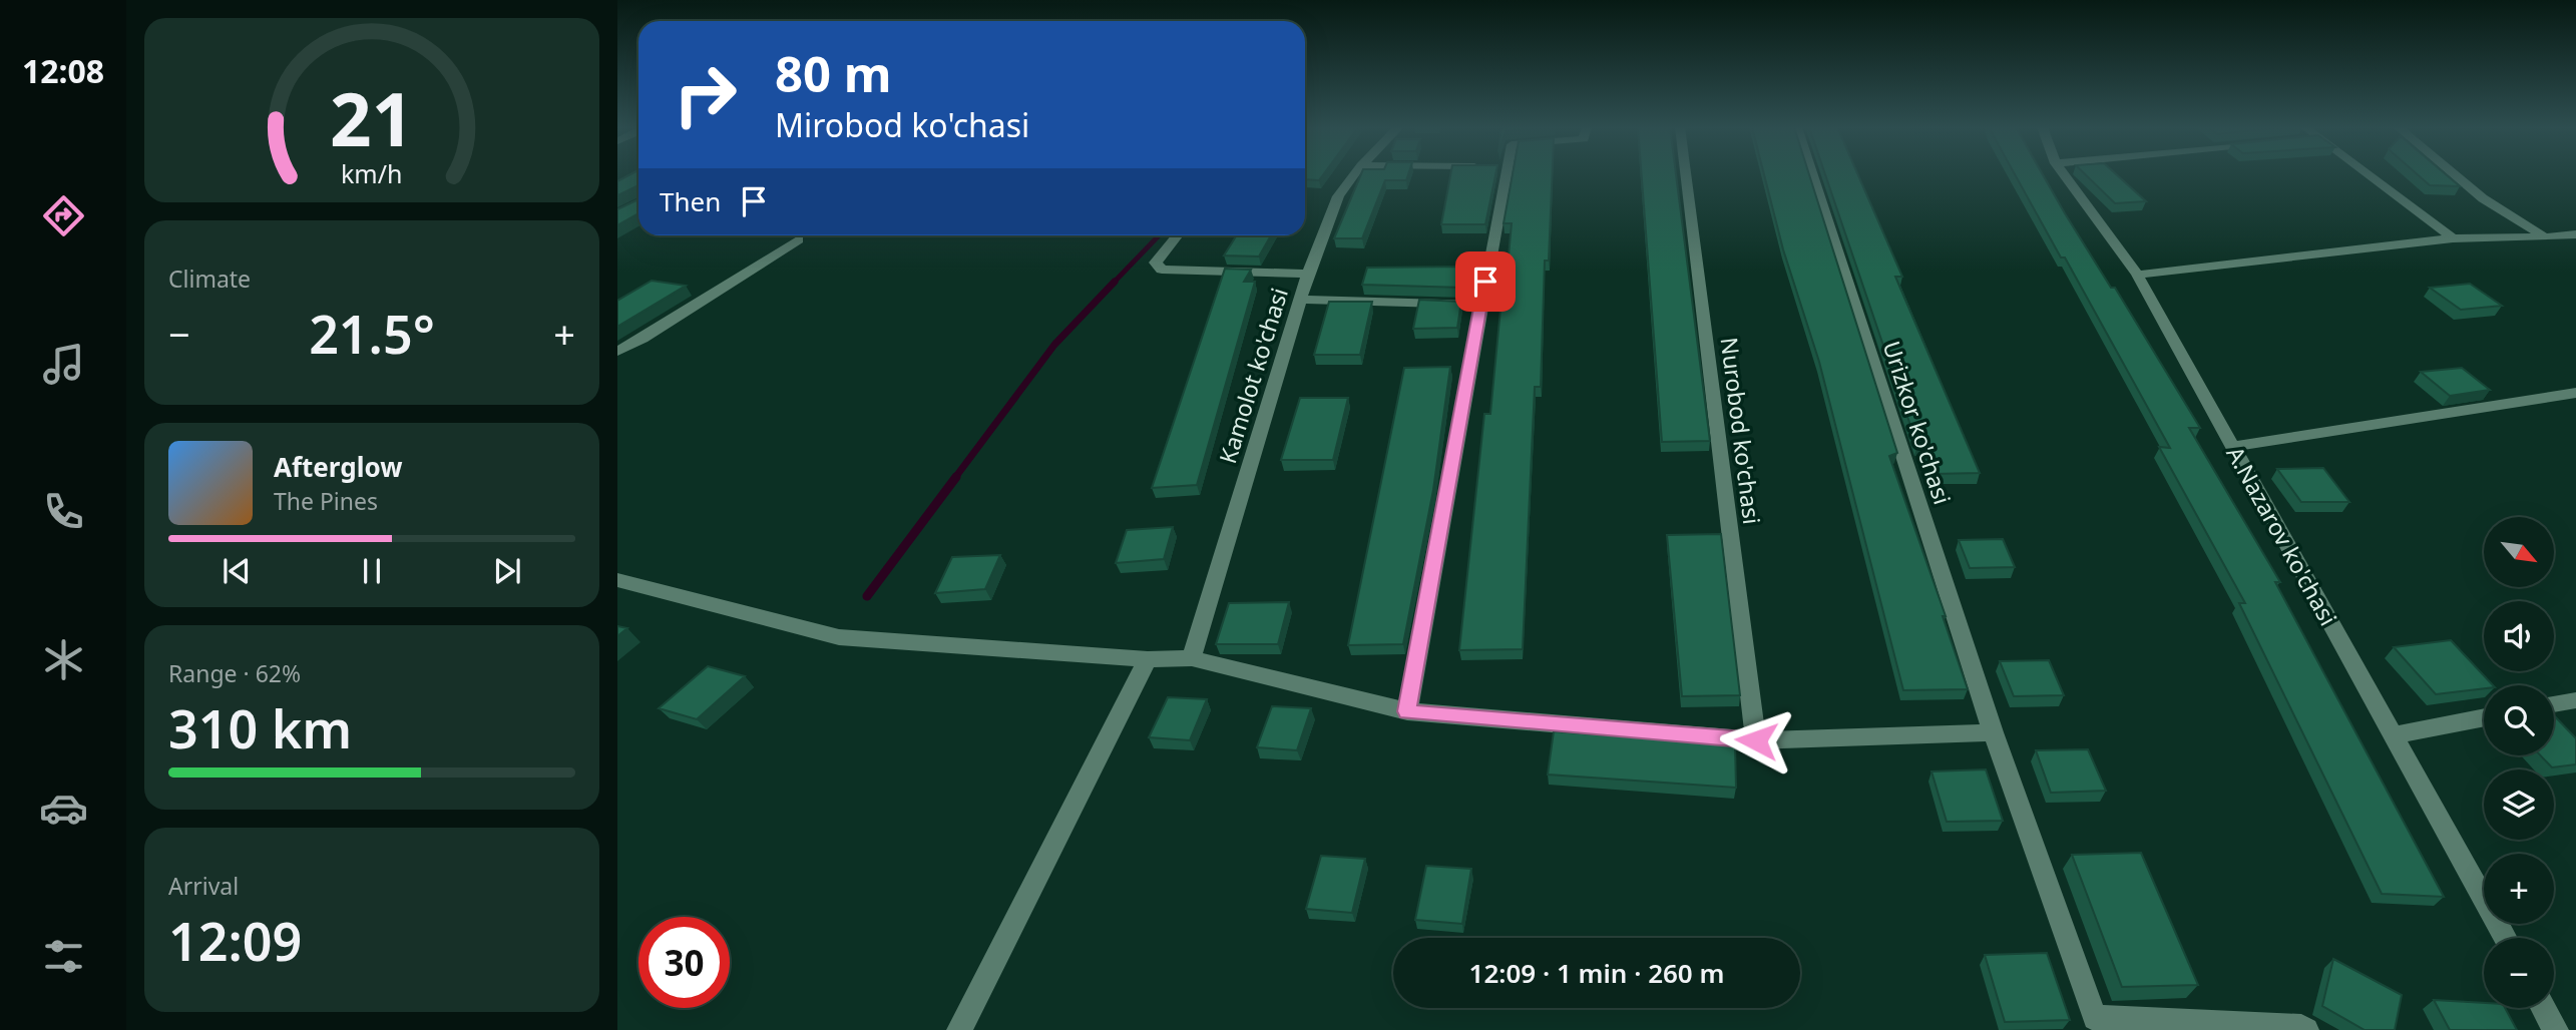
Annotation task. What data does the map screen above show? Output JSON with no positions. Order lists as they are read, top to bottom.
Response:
{
  "streets": {
    "street": [
      "Kamolot ko'chasi",
      "Urizkor ko'chasi",
      "Nurobod ko'chasi",
      "A.Nazarov ko'chasi"
    ]
  },
  "north": "bottom right",
  "page": {
    "tabs": "12:08",
    "turn": ["80 m", "Mirobod ko'chasi"],
    "then": "Then",
    "tile": [
      "Climate",
      ["Range · 62%", "310 km"],
      ["Arrival", "12:09"]
    ],
    "heat": ["−", "21.5°", "+"],
    "song": ["Afterglow", "The Pines"],
    "map_buttons": ["+", "−"],
    "limit": "30",
    "trip": "12:09 · 1 min · 260 m",
    "gauge": ["21", "km/h"]
  }
}
